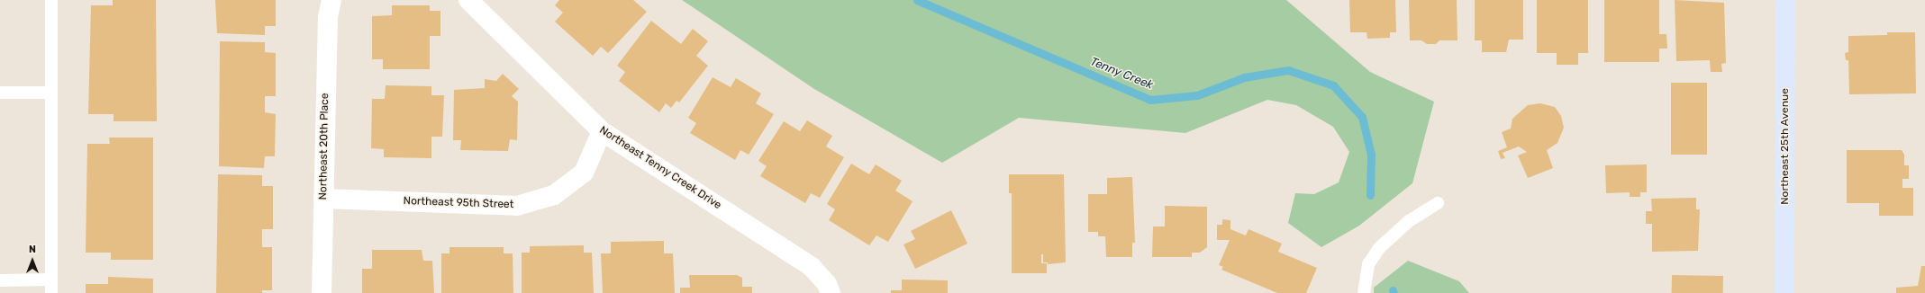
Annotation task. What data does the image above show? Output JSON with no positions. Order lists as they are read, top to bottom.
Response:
{
  "streets": {
    "street": [
      "Northeast 20th Place",
      "Northeast 25th Avenue",
      "Northeast Tenny Creek Drive",
      "Northeast 95th Street"
    ]
  },
  "crossings": [
    ["Northeast 20th Place", "Northeast 95th Street"],
    ["Northeast Tenny Creek Drive", "Northeast 95th Street"]
  ],
  "water": ["Tenny Creek"],
  "north": "top"
}
